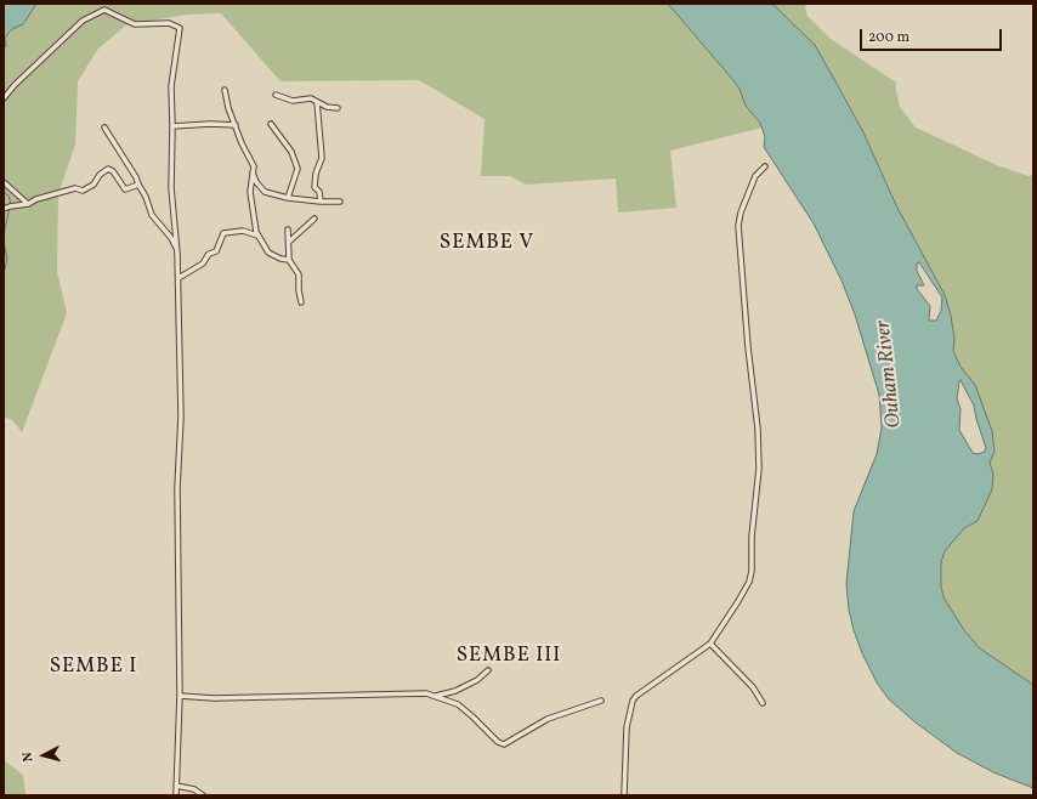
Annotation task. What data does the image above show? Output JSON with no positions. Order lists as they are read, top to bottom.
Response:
{
  "districts": ["SEMBE V", "SEMBE III", "SEMBE I"],
  "water": ["Ouham River"],
  "scale_bar": "200 m",
  "north": "left"
}
